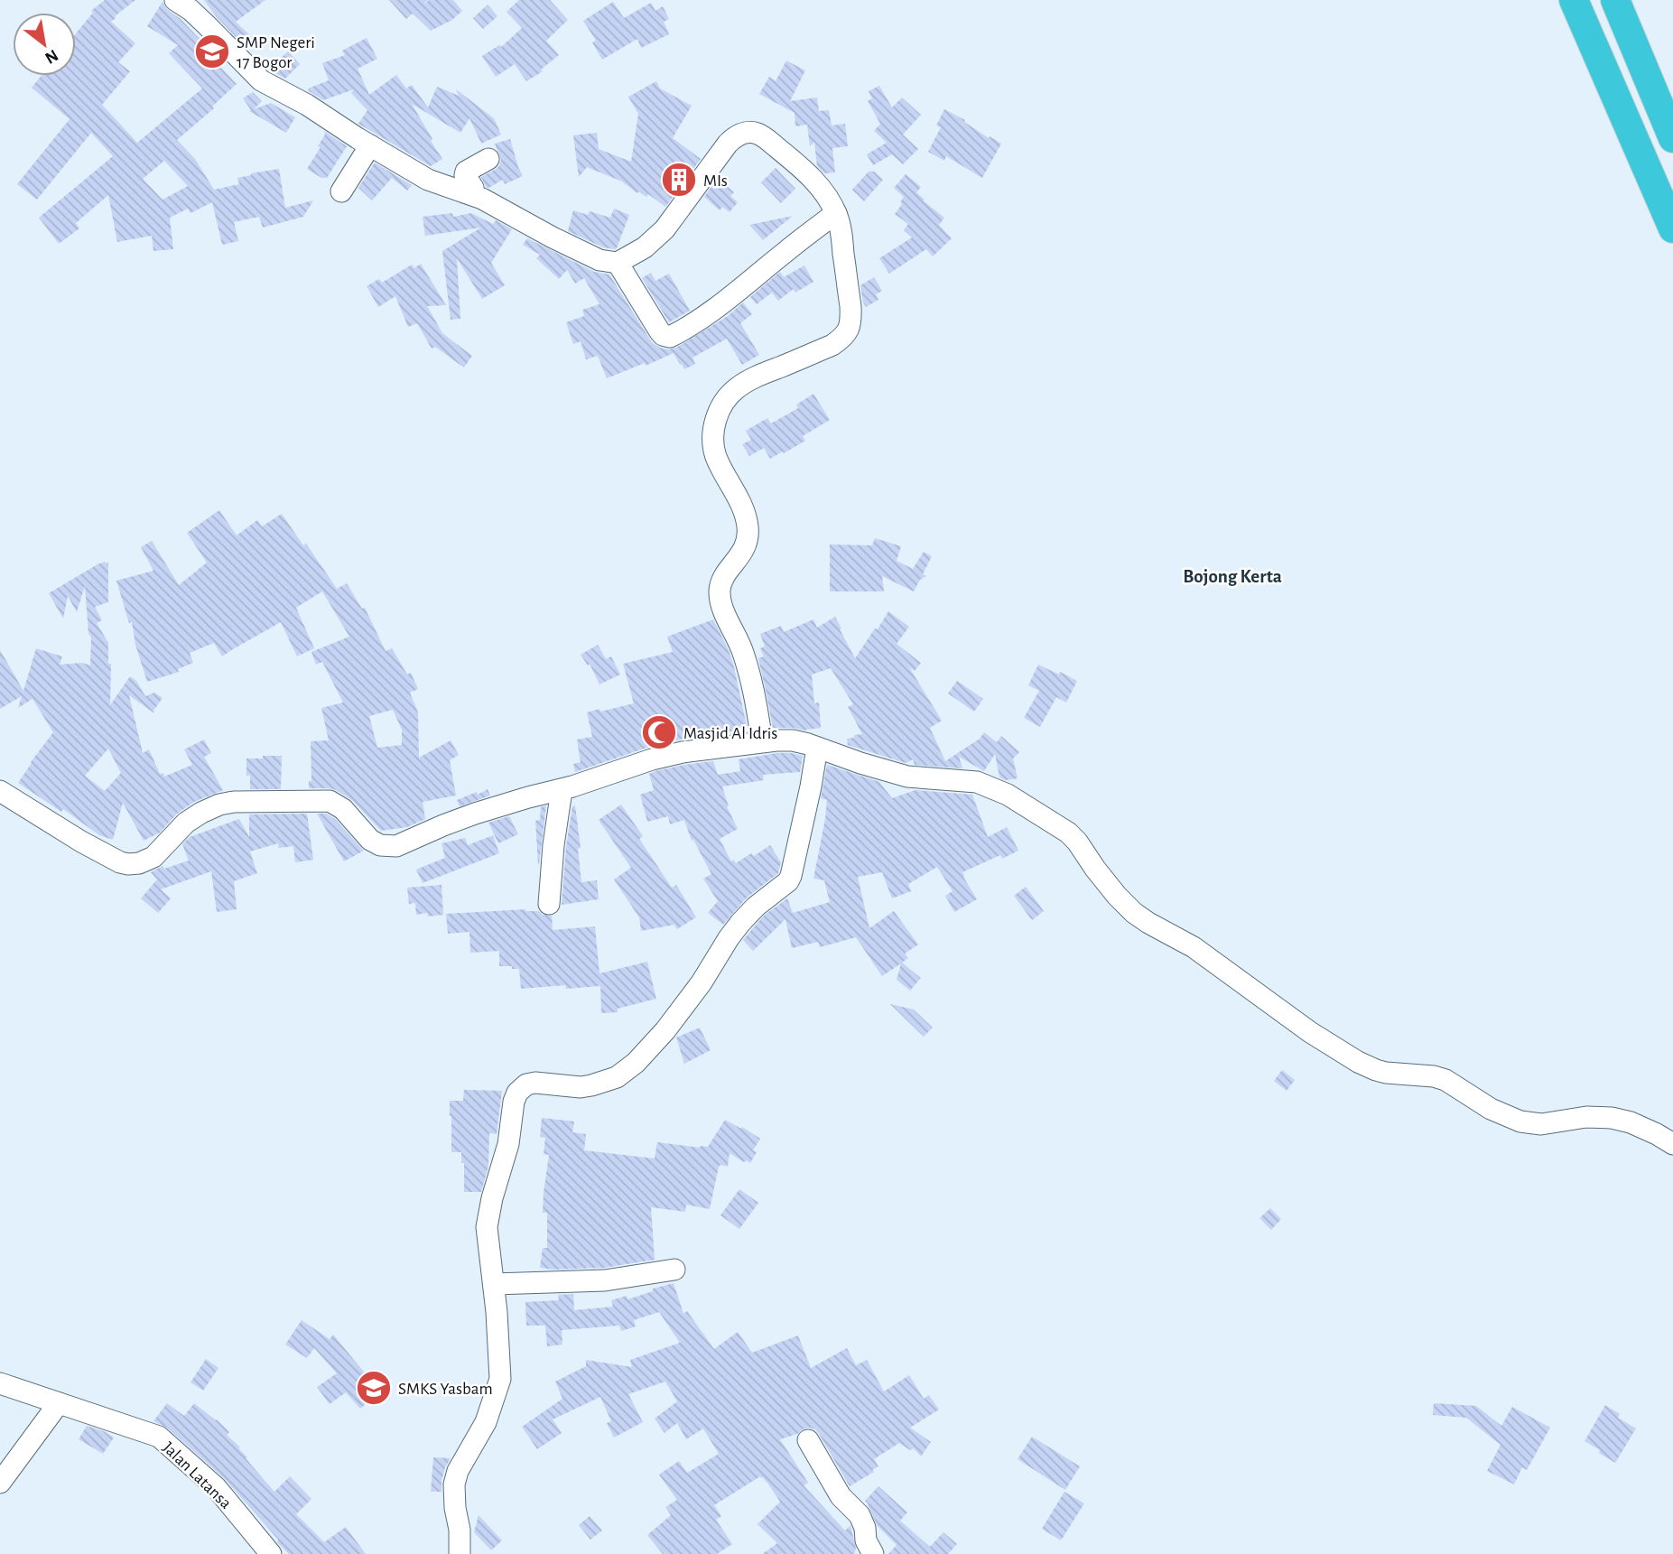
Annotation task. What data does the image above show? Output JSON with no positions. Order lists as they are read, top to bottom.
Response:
{
  "streets": {
    "street": ["Jalan Latansa"]
  },
  "districts": ["Bojong Kerta"],
  "places": {
    "school or university": ["SMP Negeri 17 Bogor", "SMKS Yasbam"],
    "building": ["MIs"],
    "mosque": ["Masjid Al Idris"]
  },
  "north": "bottom right"
}
